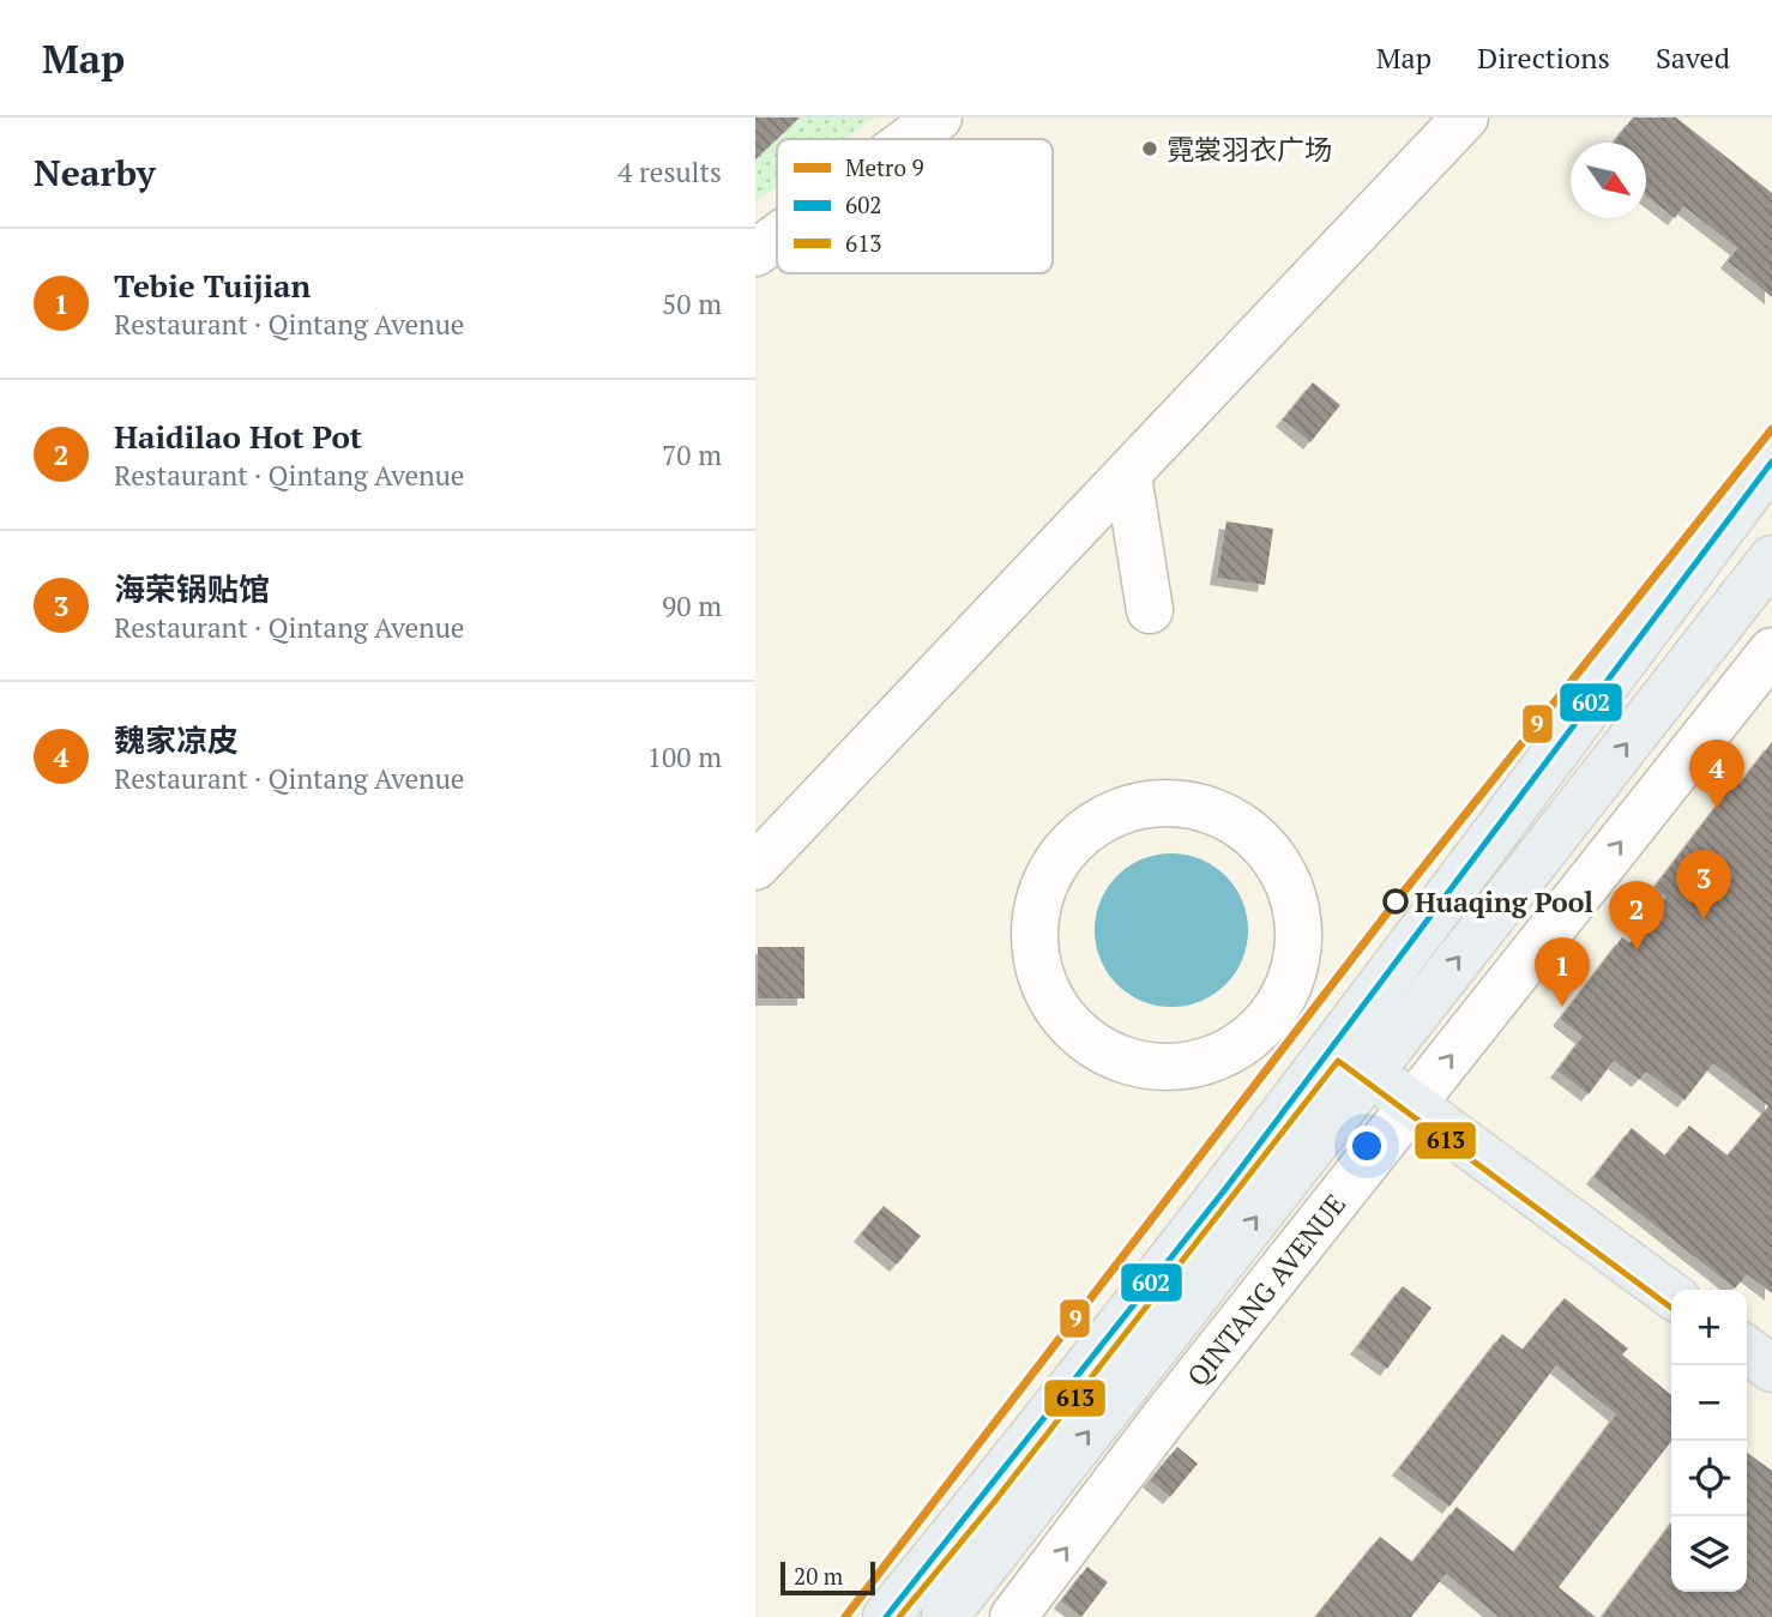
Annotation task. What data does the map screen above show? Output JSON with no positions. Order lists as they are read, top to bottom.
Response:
{
  "streets": {
    "main road": ["QINTANG AVENUE"]
  },
  "places": ["霓裳羽衣广场", "Huaqing Pool"],
  "lines": ["metro line 9", "transit line 602", "transit line 613"],
  "legend": ["Metro 9", "602", "613"],
  "scale_bar": "20 m",
  "north": "bottom right",
  "page": {
    "header": "Map",
    "nav": ["Map", "Directions", "Saved"],
    "heading": ["Nearby", "4 results"],
    "list": [
      {
        "mark": "1",
        "name": "Tebie Tuijian",
        "note": "Restaurant · Qintang Avenue",
        "value": "50 m"
      },
      {
        "mark": "2",
        "name": "Haidilao Hot Pot",
        "note": "Restaurant · Qintang Avenue",
        "value": "70 m"
      },
      {
        "mark": "3",
        "name": "海荣锅贴馆",
        "note": "Restaurant · Qintang Avenue",
        "value": "90 m"
      },
      {
        "mark": "4",
        "name": "魏家凉皮",
        "note": "Restaurant · Qintang Avenue",
        "value": "100 m"
      }
    ],
    "pins": [
      "4",
      "3",
      "2",
      "1"
    ],
    "map_buttons": ["+", "−"],
    "scale": "20 m"
  }
}
